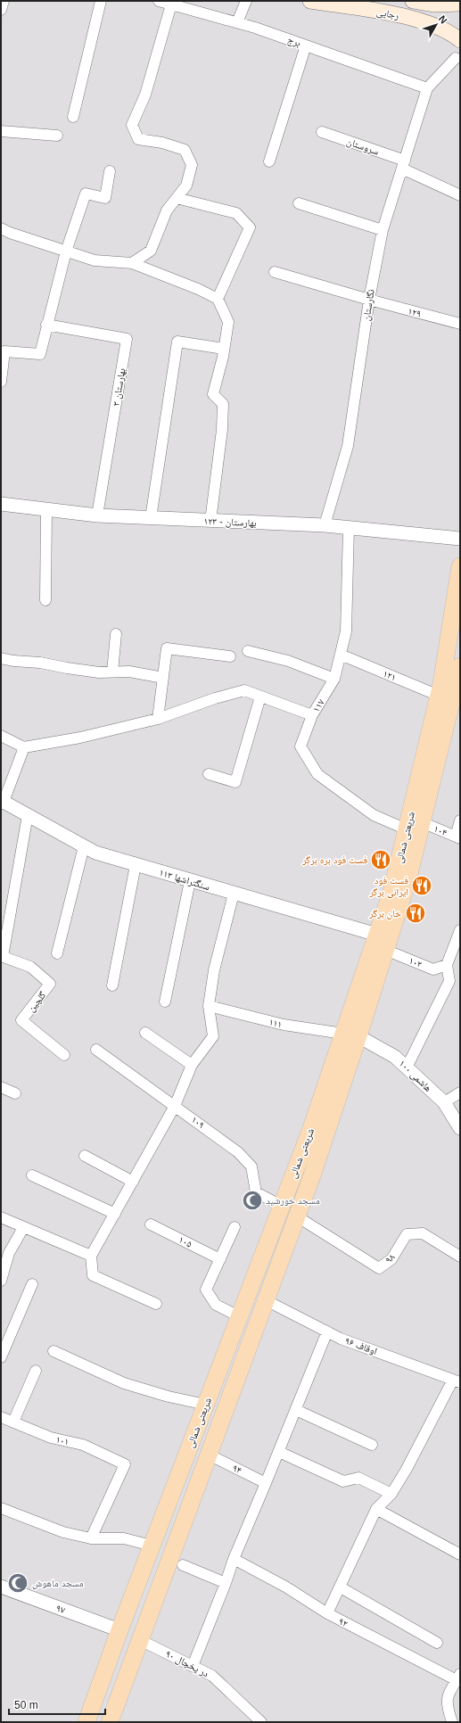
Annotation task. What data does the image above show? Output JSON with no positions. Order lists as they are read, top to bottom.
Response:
{
  "streets": {
    "main road": ["رجایی", "شریعتی شمالی"],
    "street": [
      "برج",
      "سروستان",
      "نگارستان",
      "۱۲۹",
      "بهارستان ۳",
      "بهارستان - ۱۲۳",
      "۱۲۱",
      "۱۱۷",
      "۱۰۴",
      "سنگتراشها ۱۱۳",
      "۱۰۲",
      "گلچین",
      "۱۱۱",
      "هاشمی ۱۰۰",
      "۱۰۹",
      "۱۰۵",
      "۹۸",
      "اوقاف ۹۶",
      "۱۰۱",
      "۹۴",
      "۹۷",
      "۹۲",
      "در یخچال ۹۰"
    ]
  },
  "crossings": [
    ["برج", "نگارستان"],
    ["سروستان", "نگارستان"],
    ["نگارستان", "۱۲۹"],
    ["نگارستان", "بهارستان - ۱۲۳"],
    ["بهارستان ۳", "بهارستان - ۱۲۳"],
    ["بهارستان - ۱۲۳", "۱۱۷"],
    ["۱۲۱", "۱۱۷"],
    ["۱۲۱", "شریعتی شمالی"],
    ["۱۱۷", "شریعتی شمالی"],
    ["۱۰۴", "شریعتی شمالی"],
    ["شریعتی شمالی", "سنگتراشها ۱۱۳"],
    ["شریعتی شمالی", "۱۰۲"],
    ["شریعتی شمالی", "۱۱۱"],
    ["شریعتی شمالی", "هاشمی ۱۰۰"],
    ["شریعتی شمالی", "۱۰۹"],
    ["شریعتی شمالی", "۹۸"],
    ["شریعتی شمالی", "اوقاف ۹۶"],
    ["شریعتی شمالی", "۹۴"],
    ["شریعتی شمالی", "۹۷"],
    ["شریعتی شمالی", "در یخچال ۹۰"],
    ["۱۱۱", "هاشمی ۱۰۰"]
  ],
  "places": {
    "restaurant": ["فست فود بره برگر", "فست فود ایرانی برگر", "خان برگر"],
    "mosque": ["مسجد خورشید", "مسجد ماهوش"]
  },
  "scale_bar": "50 m",
  "north": "top right"
}
